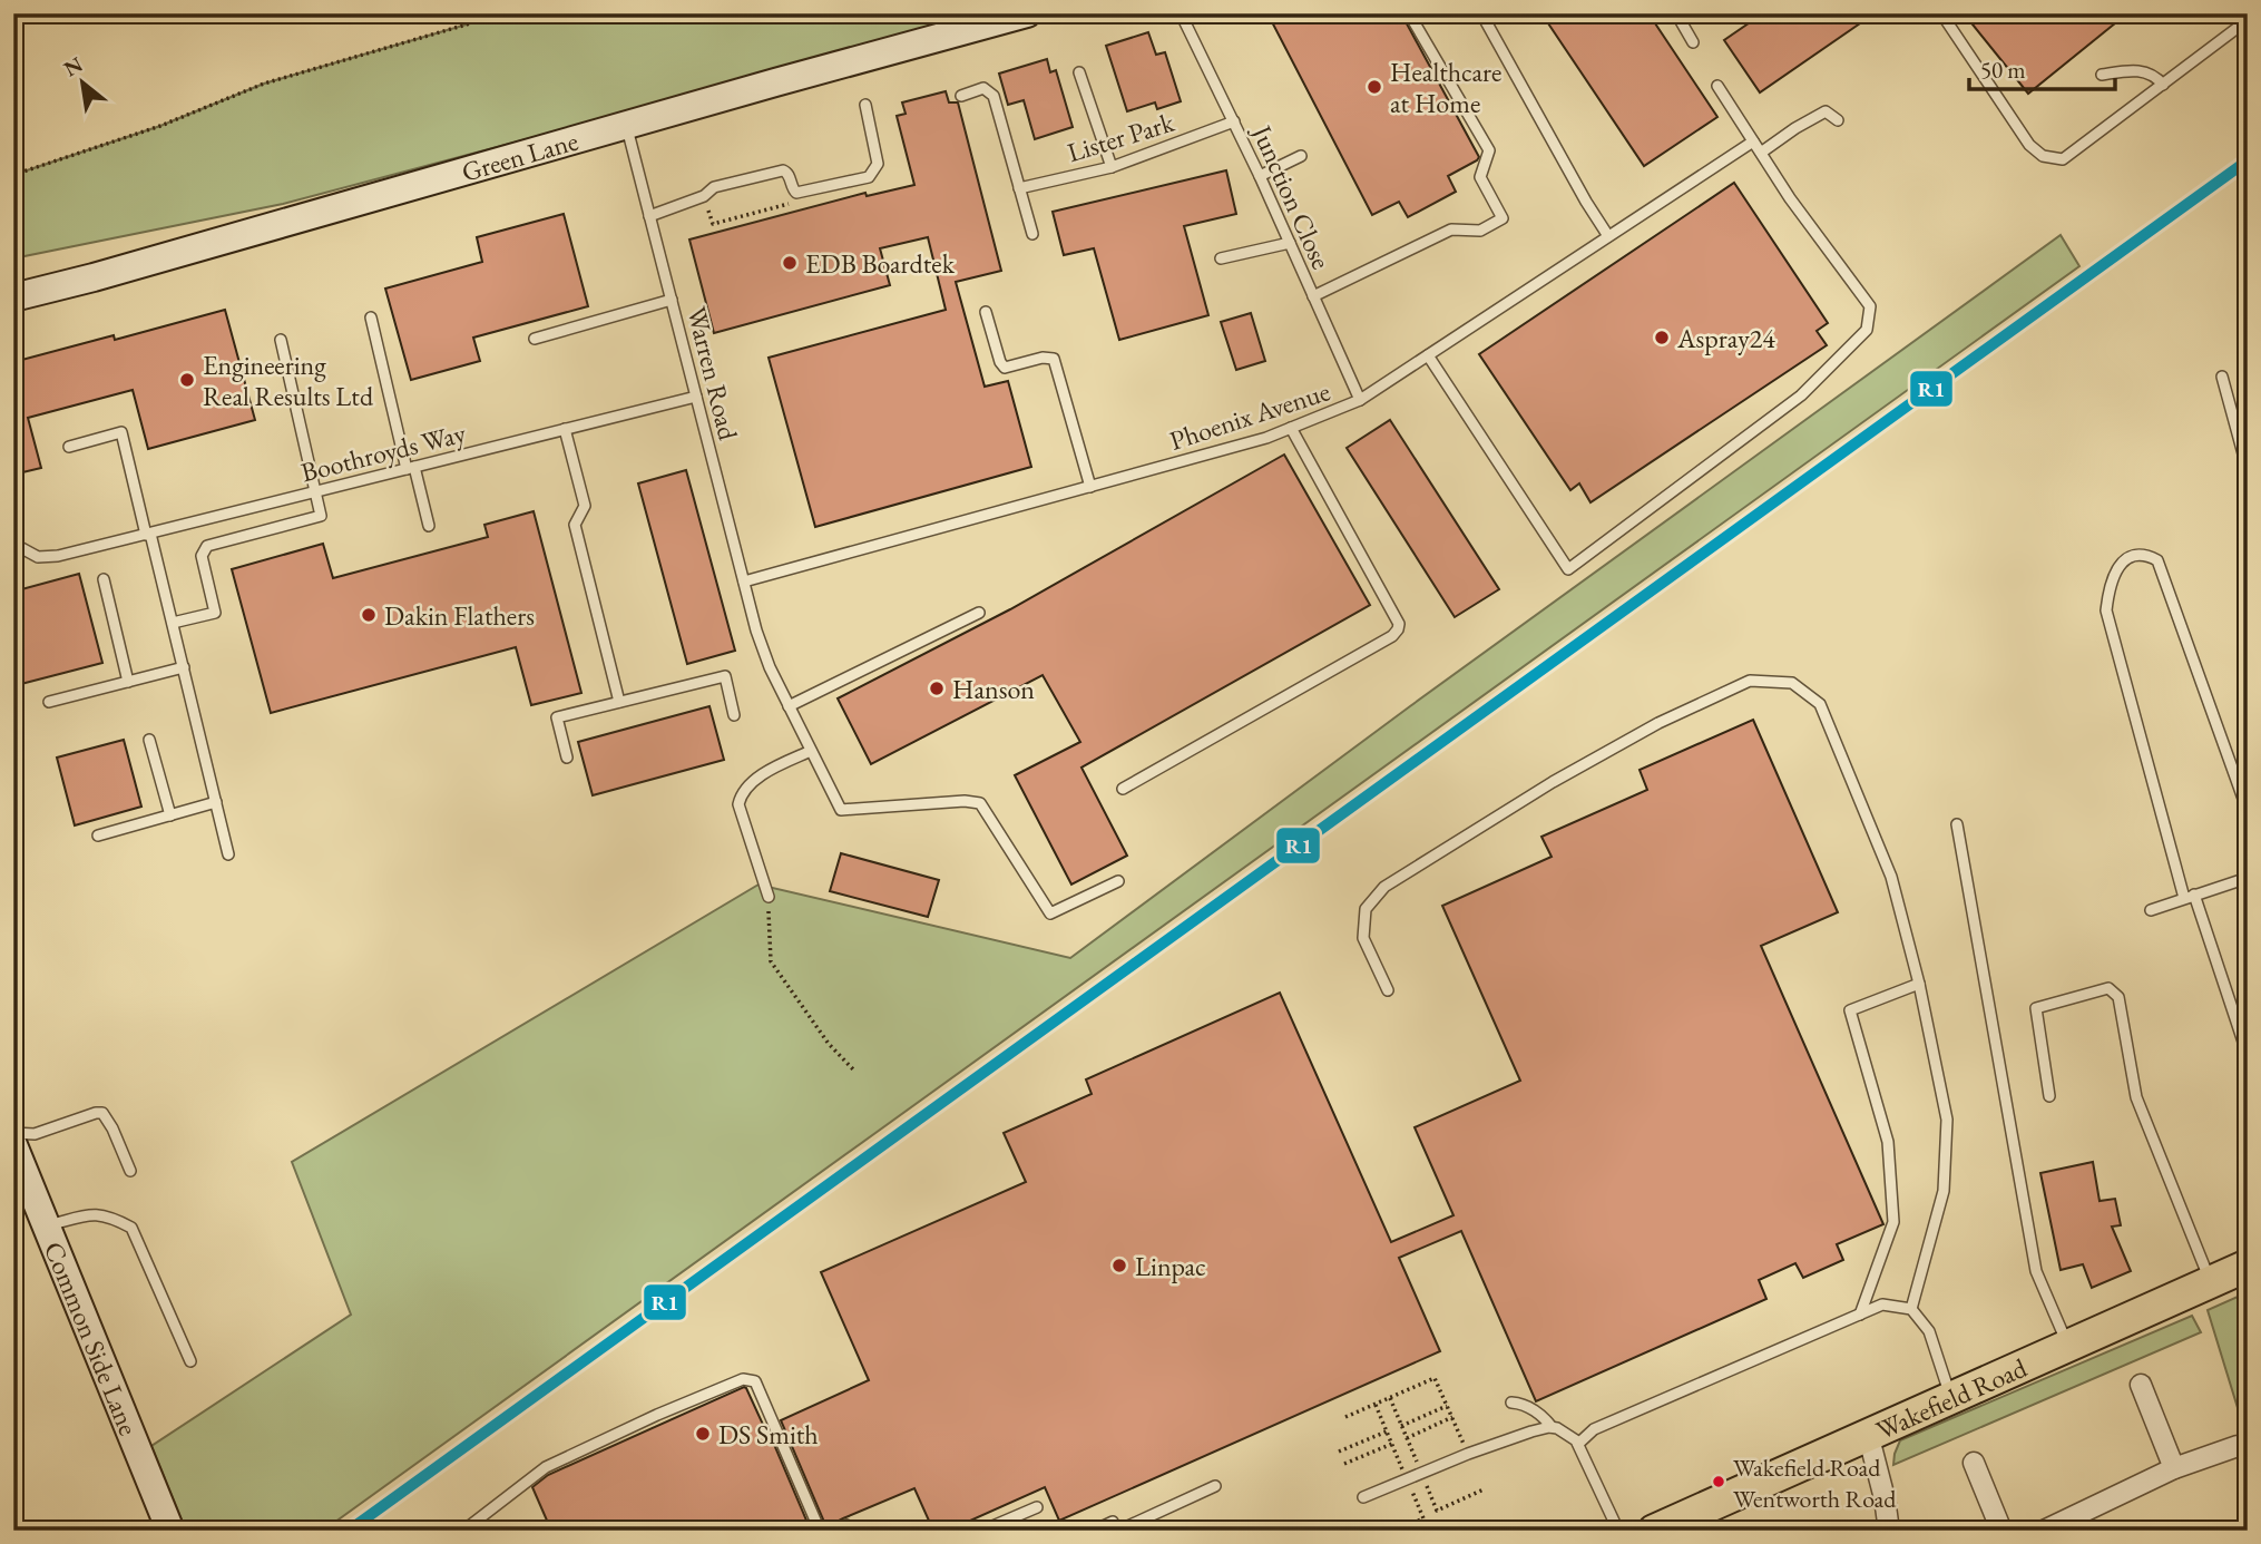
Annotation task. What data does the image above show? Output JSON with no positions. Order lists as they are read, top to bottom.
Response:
{
  "streets": {
    "main road": ["Wakefield Road"],
    "street": ["Green Lane", "Common Side Lane"],
    "lane": [
      "Lister Park",
      "Junction Close",
      "Warren Road",
      "Phoenix Avenue",
      "Boothroyds Way"
    ]
  },
  "crossings": [
    ["Lister Park", "Junction Close"],
    ["Green Lane", "Warren Road"],
    ["Junction Close", "Phoenix Avenue"],
    ["Warren Road", "Phoenix Avenue"],
    ["Warren Road", "Boothroyds Way"]
  ],
  "places": [
    "Healthcare at Home",
    "EDB Boardtek",
    "Aspray24",
    "Engineering Real Results Ltd",
    "Dakin Flathers",
    "Hanson",
    "Linpac",
    "DS Smith",
    "Wakefield Road Wentworth Road"
  ],
  "lines": ["transit line R1"],
  "scale_bar": "50 m",
  "north": "top left"
}
